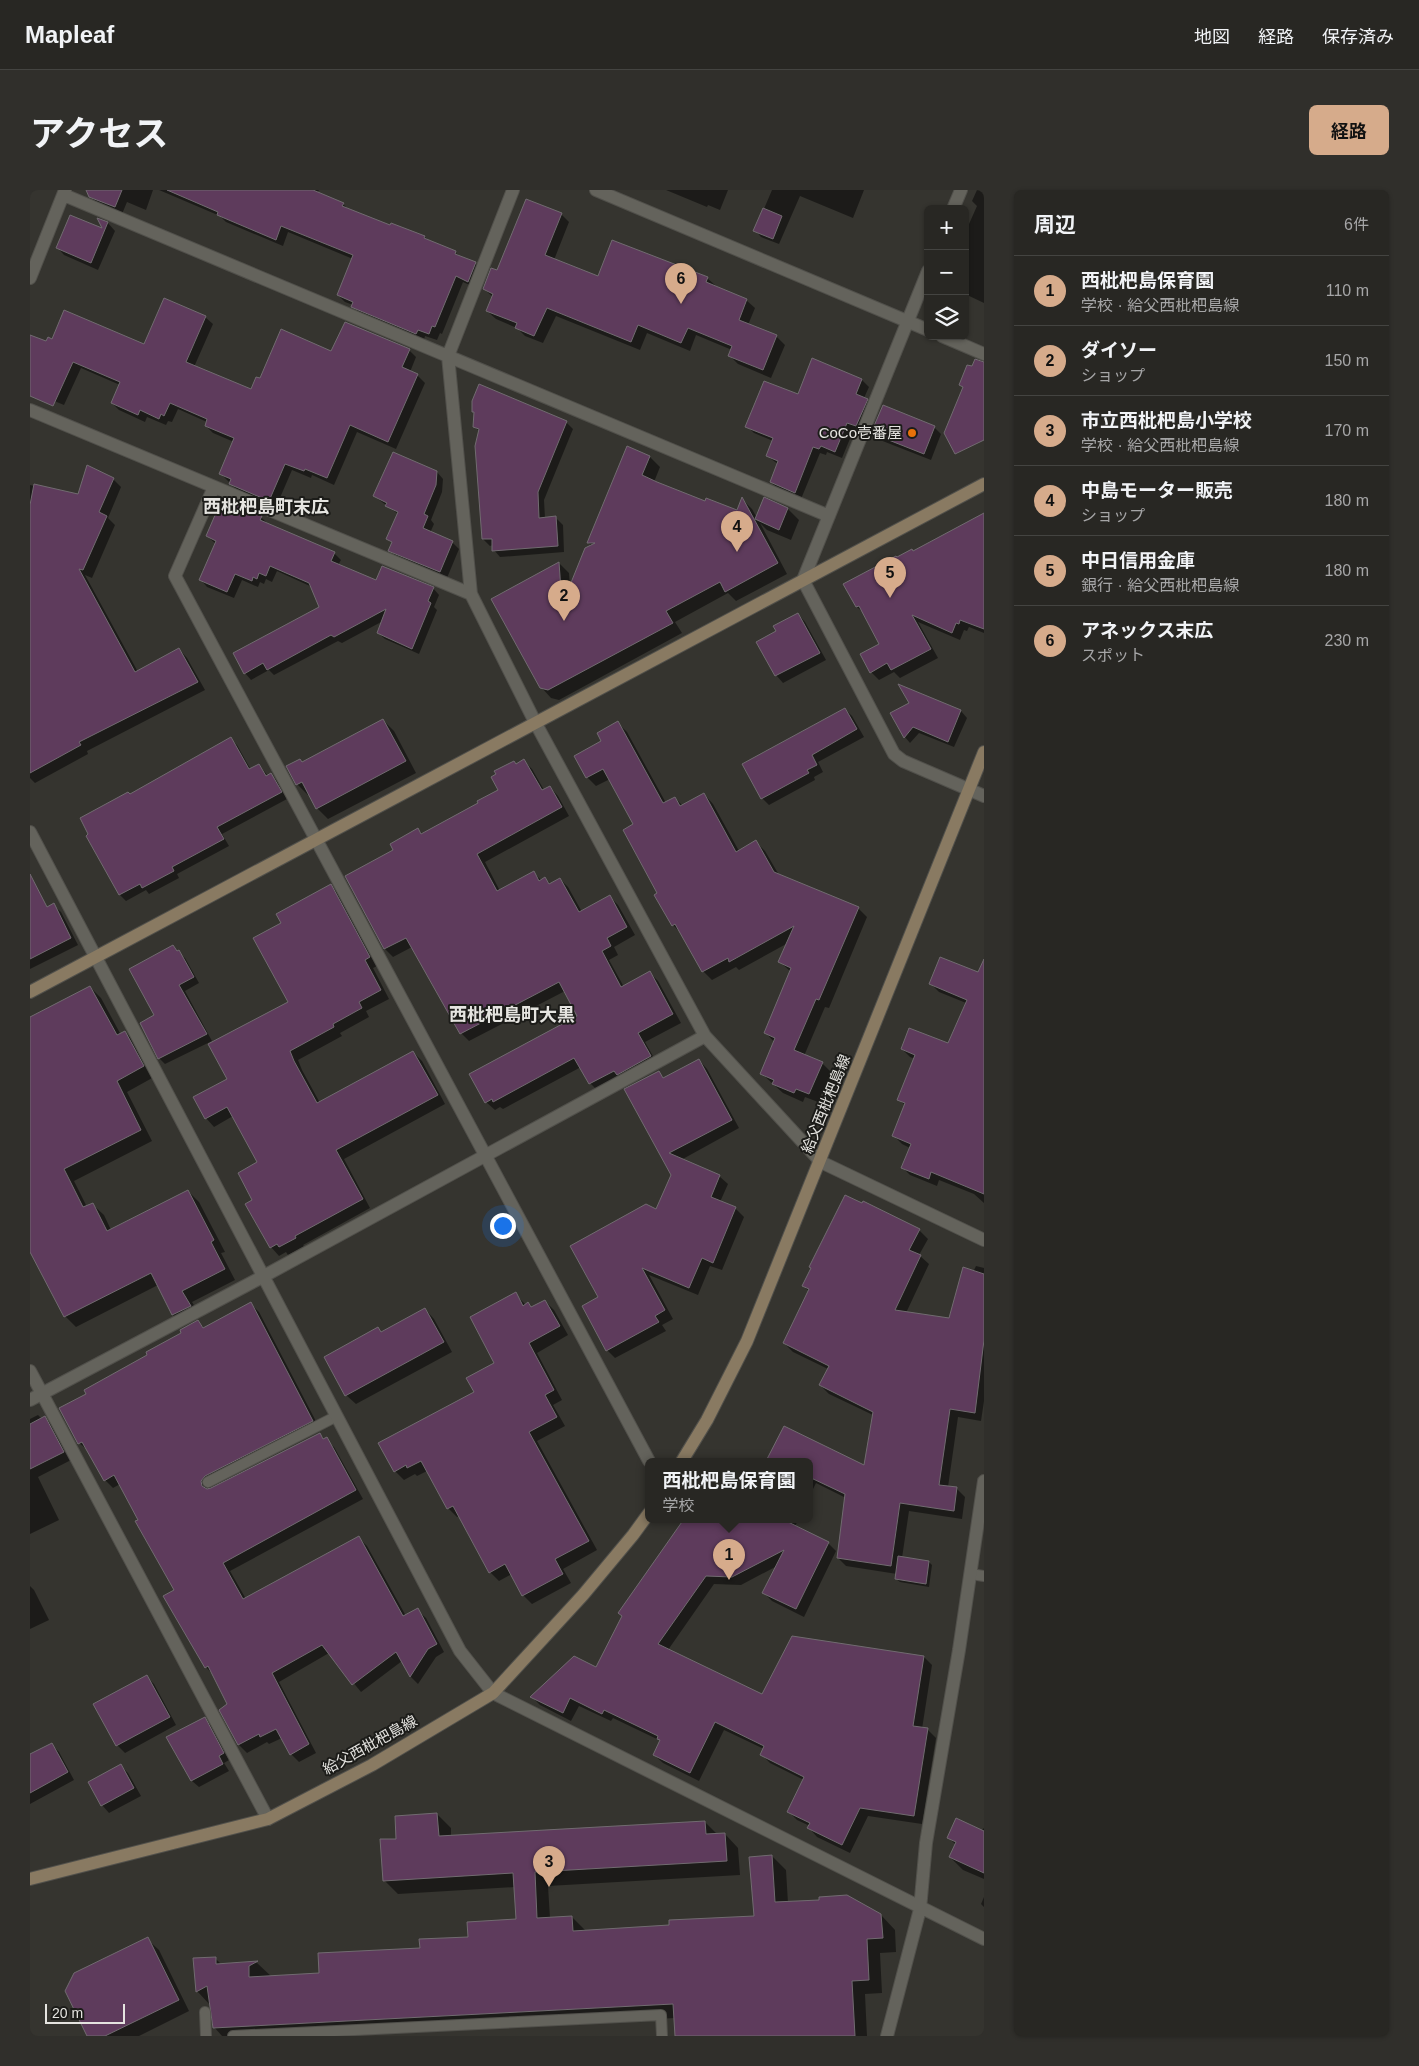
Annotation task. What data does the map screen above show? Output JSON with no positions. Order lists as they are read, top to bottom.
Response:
{
  "streets": {
    "main road": ["給父西枇杷島線"]
  },
  "districts": ["西枇杷島町末広", "西枇杷島町大黒"],
  "places": ["CoCo壱番屋"],
  "scale_bar": "20 m",
  "page": {
    "header": "Mapleaf",
    "nav": ["地図", "経路", "保存済み"],
    "title": "アクセス",
    "buttons": "経路",
    "heading": ["周辺", "6件"],
    "map_buttons": ["+", "−"],
    "list": [
      {
        "mark": "1",
        "name": "西枇杷島保育園",
        "note": "学校 · 給父西枇杷島線",
        "value": "110 m"
      },
      {
        "mark": "2",
        "name": "ダイソー",
        "note": "ショップ",
        "value": "150 m"
      },
      {
        "mark": "3",
        "name": "市立西枇杷島小学校",
        "note": "学校 · 給父西枇杷島線",
        "value": "170 m"
      },
      {
        "mark": "4",
        "name": "中島モーター販売",
        "note": "ショップ",
        "value": "180 m"
      },
      {
        "mark": "5",
        "name": "中日信用金庫",
        "note": "銀行 · 給父西枇杷島線",
        "value": "180 m"
      },
      {
        "mark": "6",
        "name": "アネックス末広",
        "note": "スポット",
        "value": "230 m"
      }
    ],
    "pins": [
      "6",
      "4",
      "5",
      "2",
      "1",
      "3"
    ],
    "popup": ["西枇杷島保育園", "学校"],
    "scale": "20 m"
  }
}
